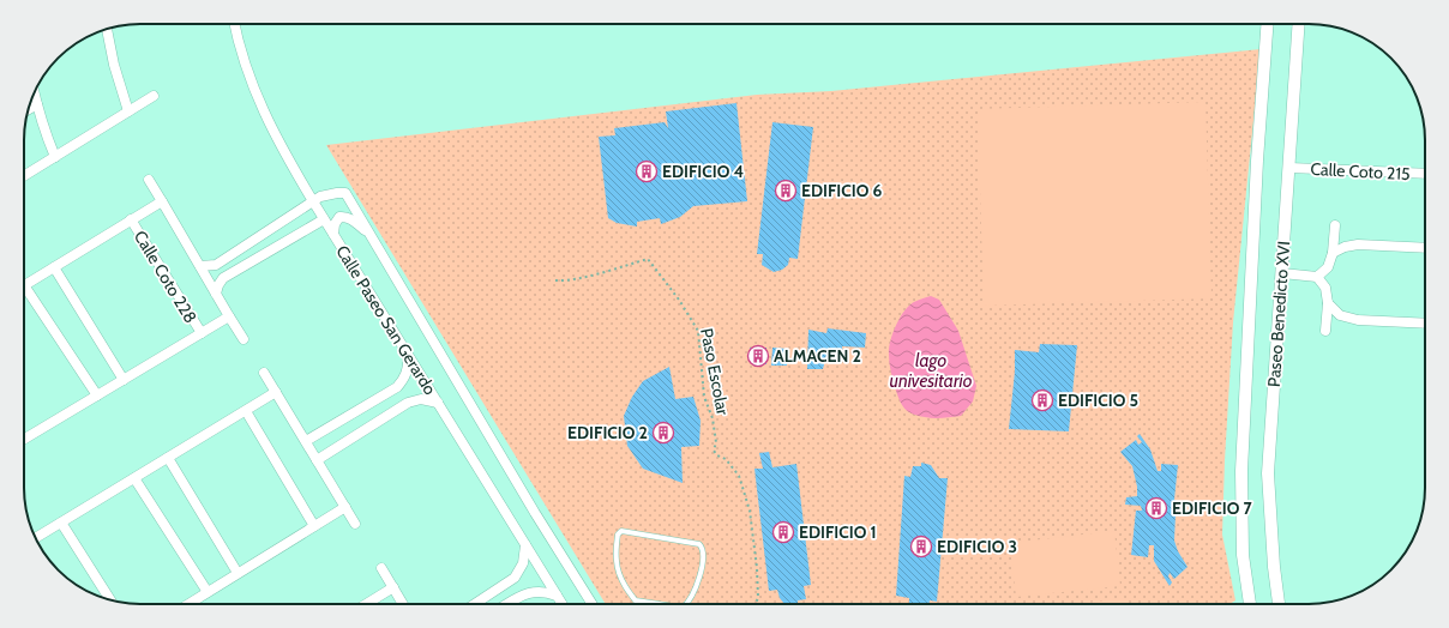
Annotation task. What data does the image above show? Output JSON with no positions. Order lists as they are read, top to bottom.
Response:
{
  "streets": {
    "street": [
      "Calle Coto 215",
      "Calle Coto 228",
      "Paseo Benedicto XVI",
      "Calle Paseo San Gerardo"
    ],
    "path": ["Paso Escolar"]
  },
  "crossings": [
    ["Calle Coto 215", "Paseo Benedicto XVI"],
    ["Calle Coto 228", "Calle Paseo San Gerardo"]
  ],
  "water": ["lago univesitario"],
  "places": {
    "building": [
      "EDIFICIO 4",
      "EDIFICIO 6",
      "ALMACEN 2",
      "EDIFICIO 5",
      "EDIFICIO 2",
      "EDIFICIO 7",
      "EDIFICIO 1",
      "EDIFICIO 3"
    ]
  }
}
